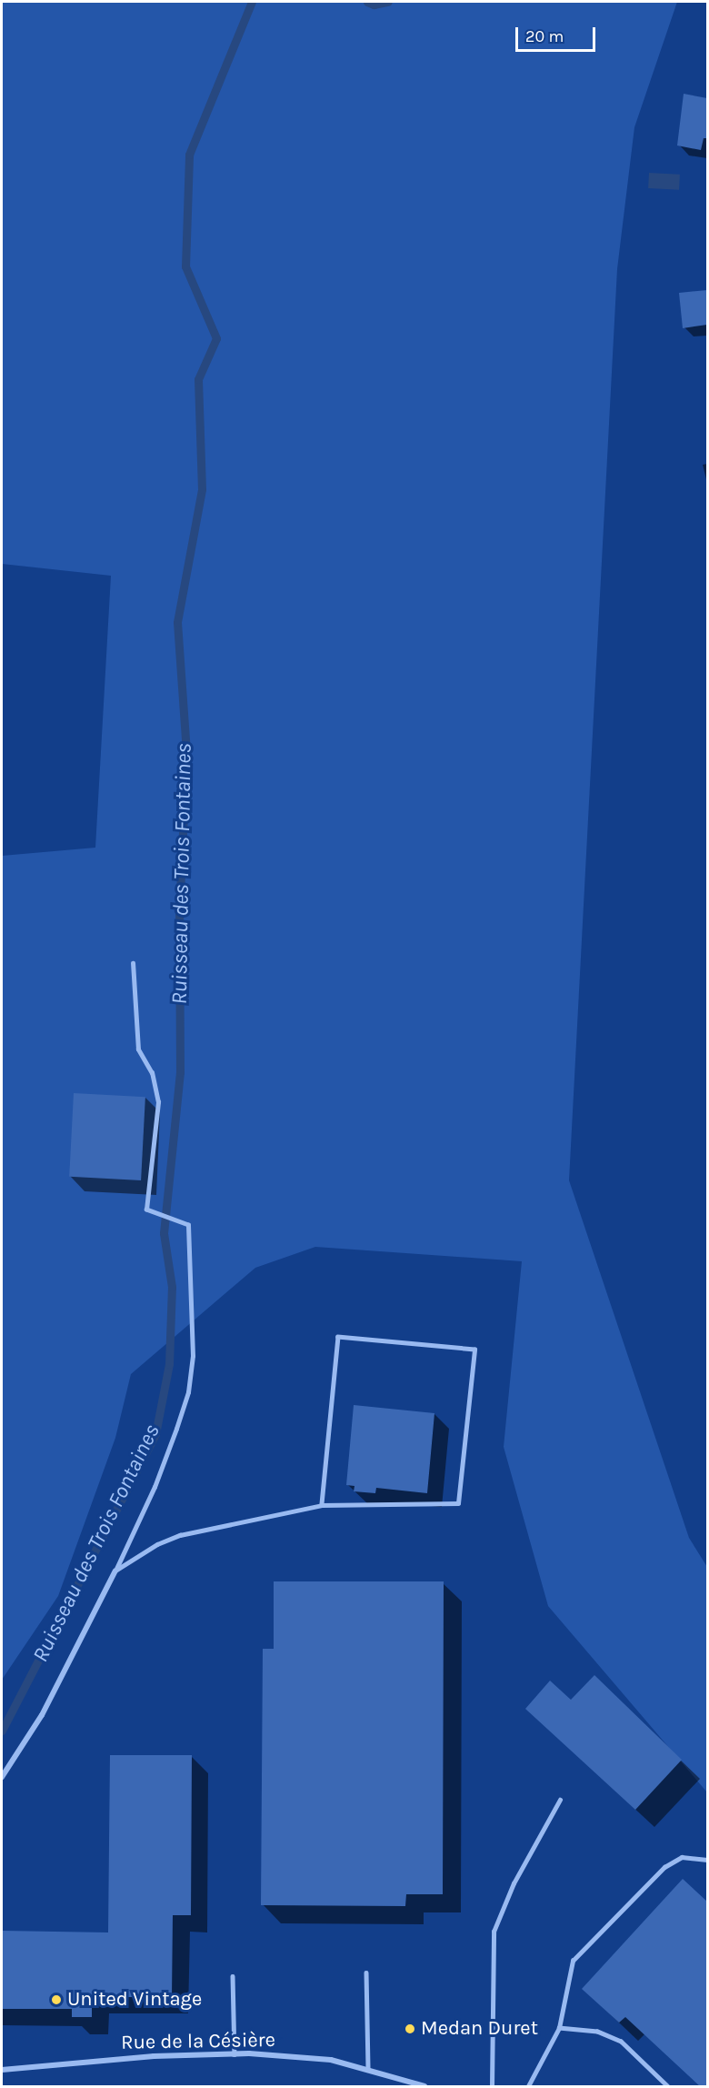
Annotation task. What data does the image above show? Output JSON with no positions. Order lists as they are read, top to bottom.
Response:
{
  "streets": {
    "street": ["Rue de la Césière"]
  },
  "water": ["Ruisseau des Trois Fontaines"],
  "places": ["United Vintage", "Medan Duret"],
  "scale_bar": "20 m"
}
